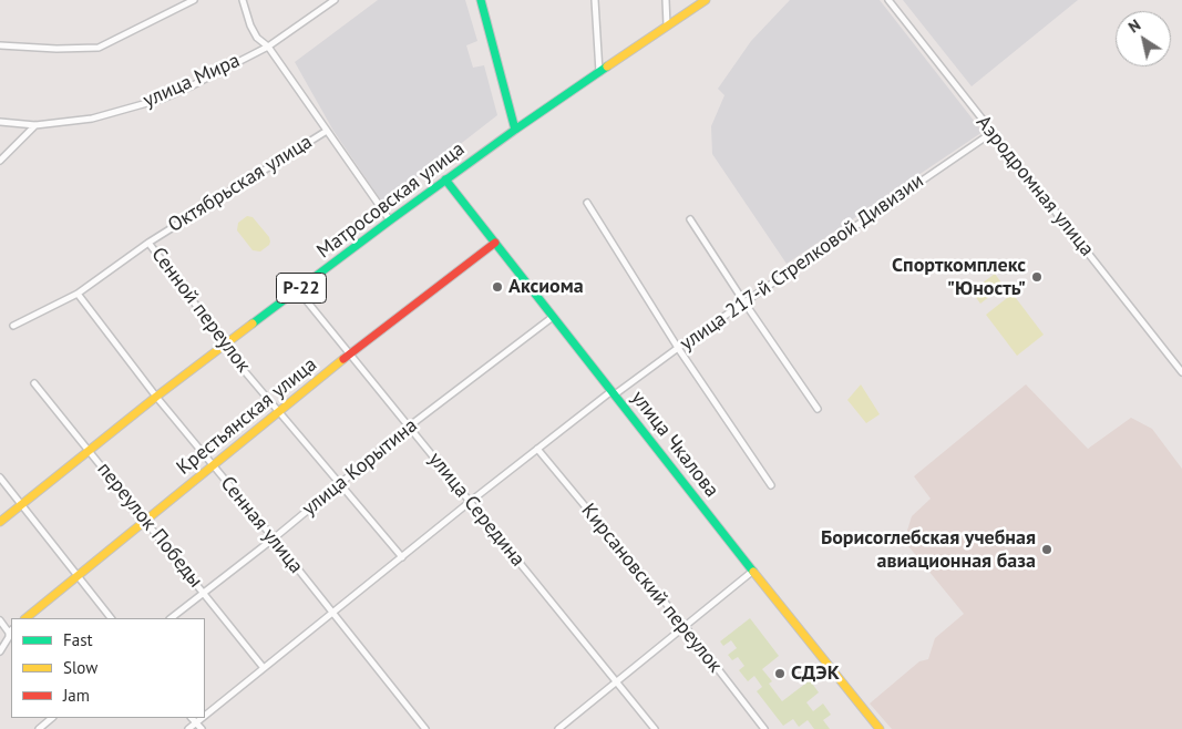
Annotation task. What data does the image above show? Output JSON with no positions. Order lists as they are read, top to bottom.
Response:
{
  "streets": {
    "main road": [
      "Матросовская улица",
      "Р-22",
      "Крестьянская улица",
      "улица Чкалова"
    ],
    "street": [
      "улица Мира",
      "Октябрьская улица",
      "Аэродромная улица",
      "улица 217-й Стрелковой Дивизии",
      "Сенной переулок",
      "улица Корытина",
      "улица Середина",
      "переулок Победы",
      "Сенная улица",
      "Кирсановский переулок"
    ]
  },
  "crossings": [
    ["Октябрьская улица", "Сенной переулок"],
    ["Октябрьская улица", "Сенная улица"],
    ["Аэродромная улица", "улица 217-й Стрелковой Дивизии"],
    ["Матросовская улица", "Сенной переулок"],
    ["Матросовская улица", "улица Чкалова"],
    ["Матросовская улица", "улица Середина"],
    ["Матросовская улица", "переулок Победы"],
    ["Матросовская улица", "Сенная улица"],
    ["улица 217-й Стрелковой Дивизии", "Сенной переулок"],
    ["улица 217-й Стрелковой Дивизии", "улица Чкалова"],
    ["улица 217-й Стрелковой Дивизии", "улица Середина"],
    ["улица 217-й Стрелковой Дивизии", "переулок Победы"],
    ["улица 217-й Стрелковой Дивизии", "Сенная улица"],
    ["улица 217-й Стрелковой Дивизии", "Кирсановский переулок"],
    ["Сенной переулок", "Крестьянская улица"],
    ["Сенной переулок", "улица Корытина"],
    ["Крестьянская улица", "улица Чкалова"],
    ["Крестьянская улица", "улица Середина"],
    ["Крестьянская улица", "переулок Победы"],
    ["Крестьянская улица", "Сенная улица"],
    ["улица Чкалова", "улица Корытина"],
    ["улица Корытина", "улица Середина"],
    ["улица Корытина", "переулок Победы"],
    ["улица Корытина", "Сенная улица"]
  ],
  "places": [
    "Спорткомплекс \"Юность\"",
    "Аксиома",
    "Борисоглебская учебная авиационная база",
    "СДЭК"
  ],
  "legend": ["Fast", "Slow", "Jam"],
  "north": "top left"
}
